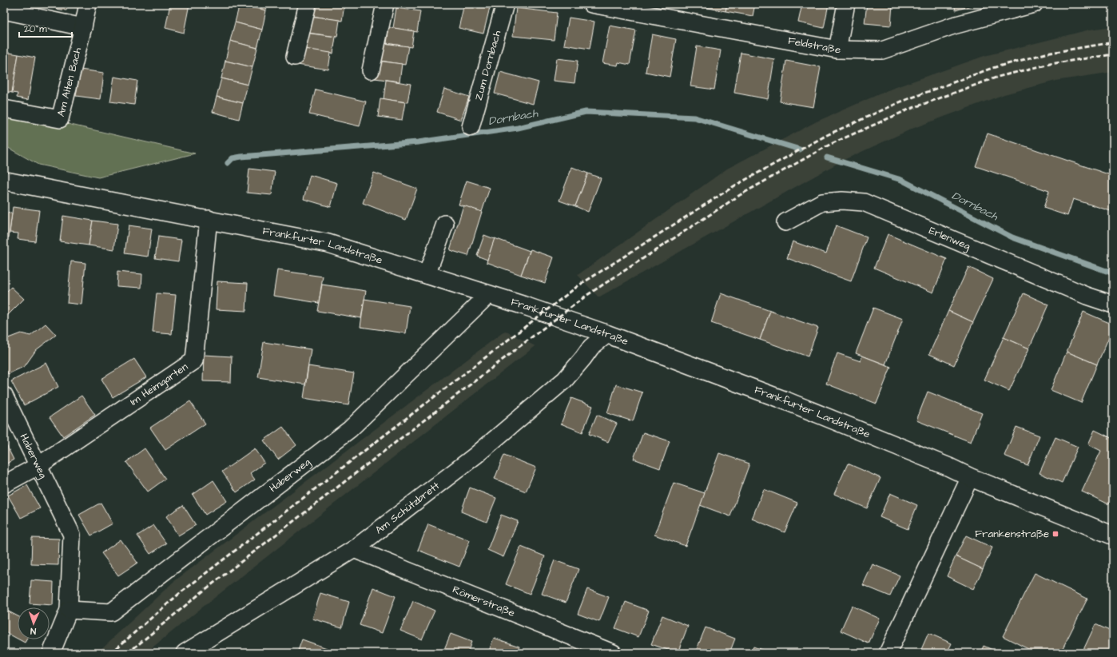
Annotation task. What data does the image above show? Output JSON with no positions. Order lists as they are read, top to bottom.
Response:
{
  "streets": {
    "street": [
      "Feldstraße",
      "Zum Dornbach",
      "Am Alten Bach",
      "Erlenweg",
      "Frankfurter Landstraße",
      "Im Heimgarten",
      "Haberweg",
      "Am Schützbrett",
      "Römerstraße"
    ]
  },
  "crossings": [
    ["Frankfurter Landstraße", "Im Heimgarten"],
    ["Frankfurter Landstraße", "Haberweg"],
    ["Frankfurter Landstraße", "Am Schützbrett"],
    ["Im Heimgarten", "Haberweg"],
    ["Am Schützbrett", "Römerstraße"]
  ],
  "water": ["Dornbach"],
  "places": {
    "transit": ["Frankenstraße"]
  },
  "scale_bar": "20 m",
  "north": "bottom"
}
